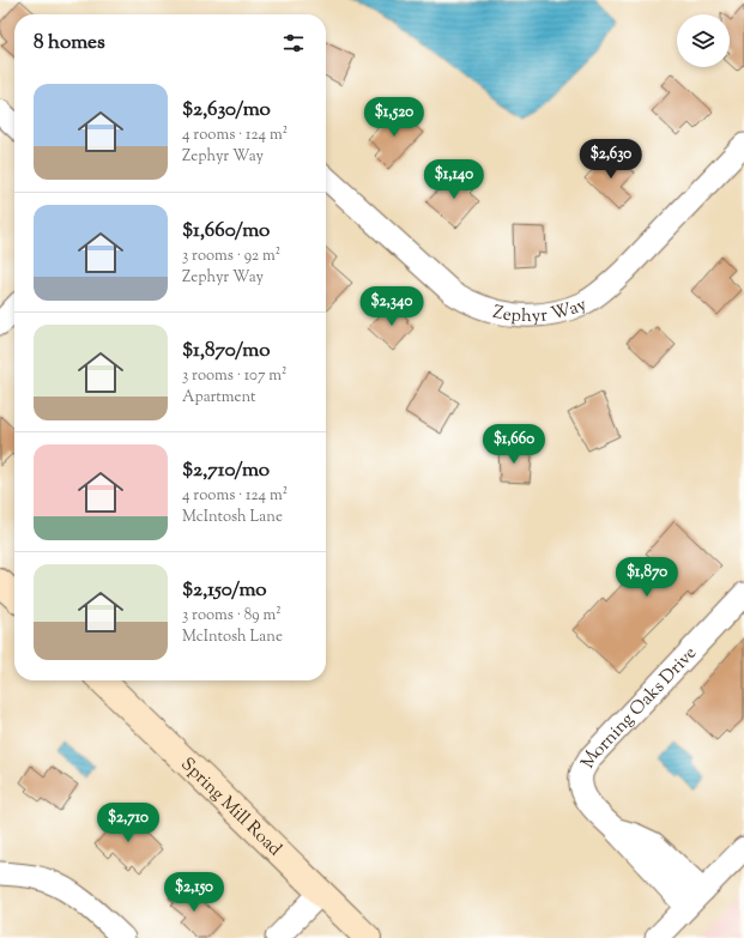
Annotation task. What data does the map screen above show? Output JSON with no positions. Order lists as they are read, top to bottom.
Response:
{
  "streets": {
    "street": ["Zephyr Way", "Morning Oaks Drive", "Spring Mill Road"]
  },
  "page": {
    "heading": "8 homes",
    "list": [
      {
        "name": "$2,630/mo",
        "note": "4 rooms · 124 m² · Zephyr Way"
      },
      {
        "name": "$1,660/mo",
        "note": "3 rooms · 92 m² · Zephyr Way"
      },
      {
        "name": "$1,870/mo",
        "note": "3 rooms · 107 m² · Apartment"
      },
      {
        "name": "$2,710/mo",
        "note": "4 rooms · 124 m² · McIntosh Lane"
      },
      {
        "name": "$2,150/mo",
        "note": "3 rooms · 89 m² · McIntosh Lane"
      }
    ],
    "price": [
      "$1,520",
      "$2,630",
      "$1,140",
      "$2,340",
      "$1,660",
      "$1,870",
      "$2,710",
      "$2,150"
    ]
  }
}
